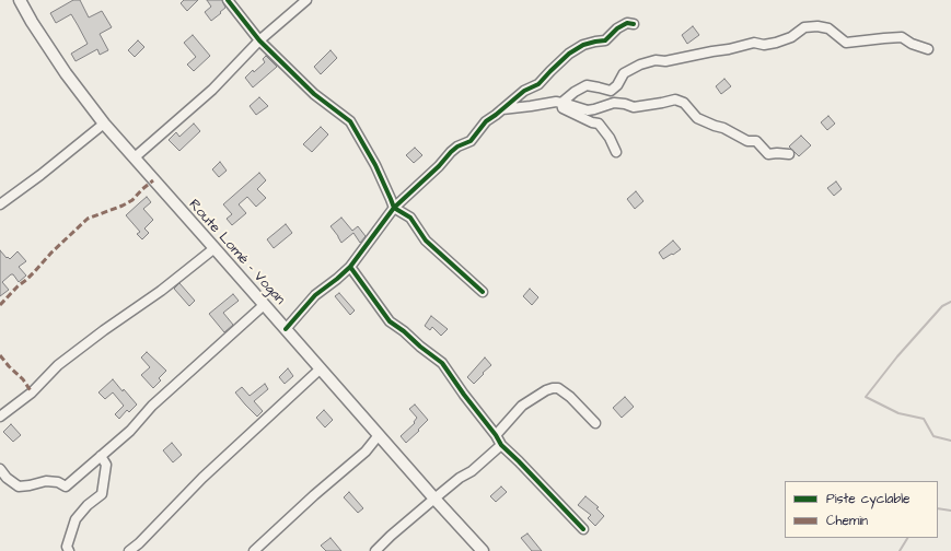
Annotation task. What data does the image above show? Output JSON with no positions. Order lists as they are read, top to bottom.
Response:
{
  "streets": {
    "main road": ["Route Lomé - Vogan"]
  },
  "legend": ["Piste cyclable", "Chemin"]
}
